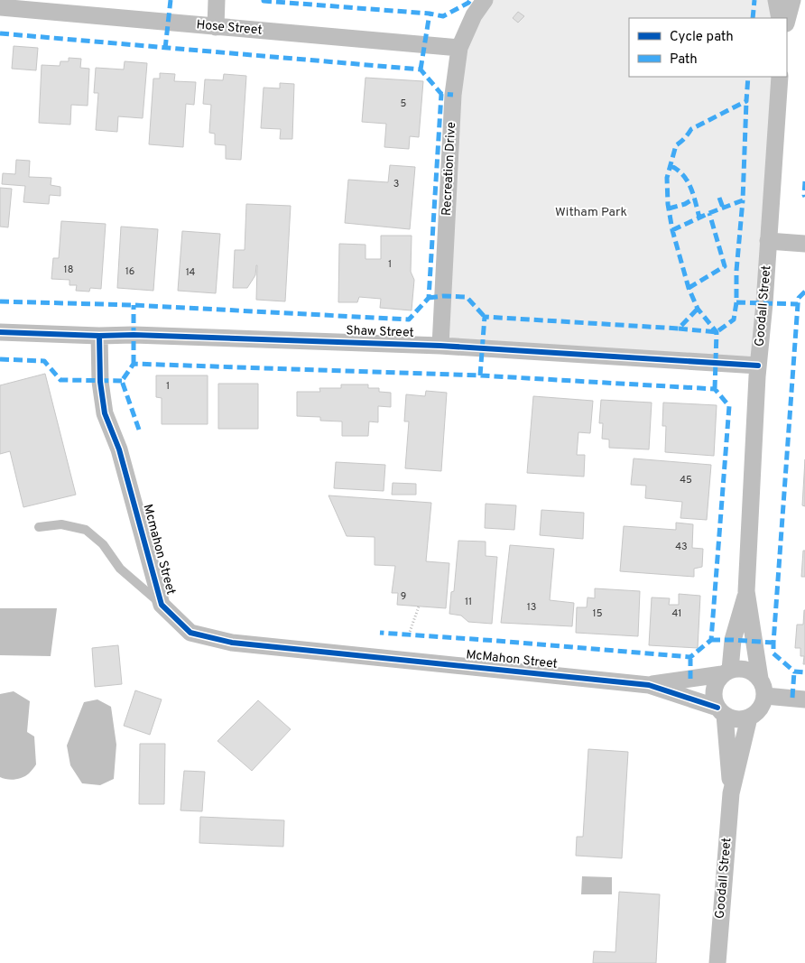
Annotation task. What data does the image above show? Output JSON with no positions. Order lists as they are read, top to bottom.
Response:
{
  "streets": {
    "street": [
      "Hose Street",
      "Recreation Drive",
      "Goodall Street",
      "Shaw Street",
      "Mcmahon Street",
      "McMahon Street"
    ]
  },
  "crossings": [
    ["Hose Street", "Recreation Drive"],
    ["Recreation Drive", "Shaw Street"],
    ["Goodall Street", "Shaw Street"],
    ["Shaw Street", "Mcmahon Street"],
    ["Mcmahon Street", "McMahon Street"]
  ],
  "parks": ["Witham Park"],
  "house_numbers": [
    "5",
    "3",
    "1",
    "18",
    "16",
    "14",
    "1",
    "45",
    "43",
    "9",
    "11",
    "13",
    "15",
    "41"
  ],
  "legend": ["Cycle path", "Path"]
}
